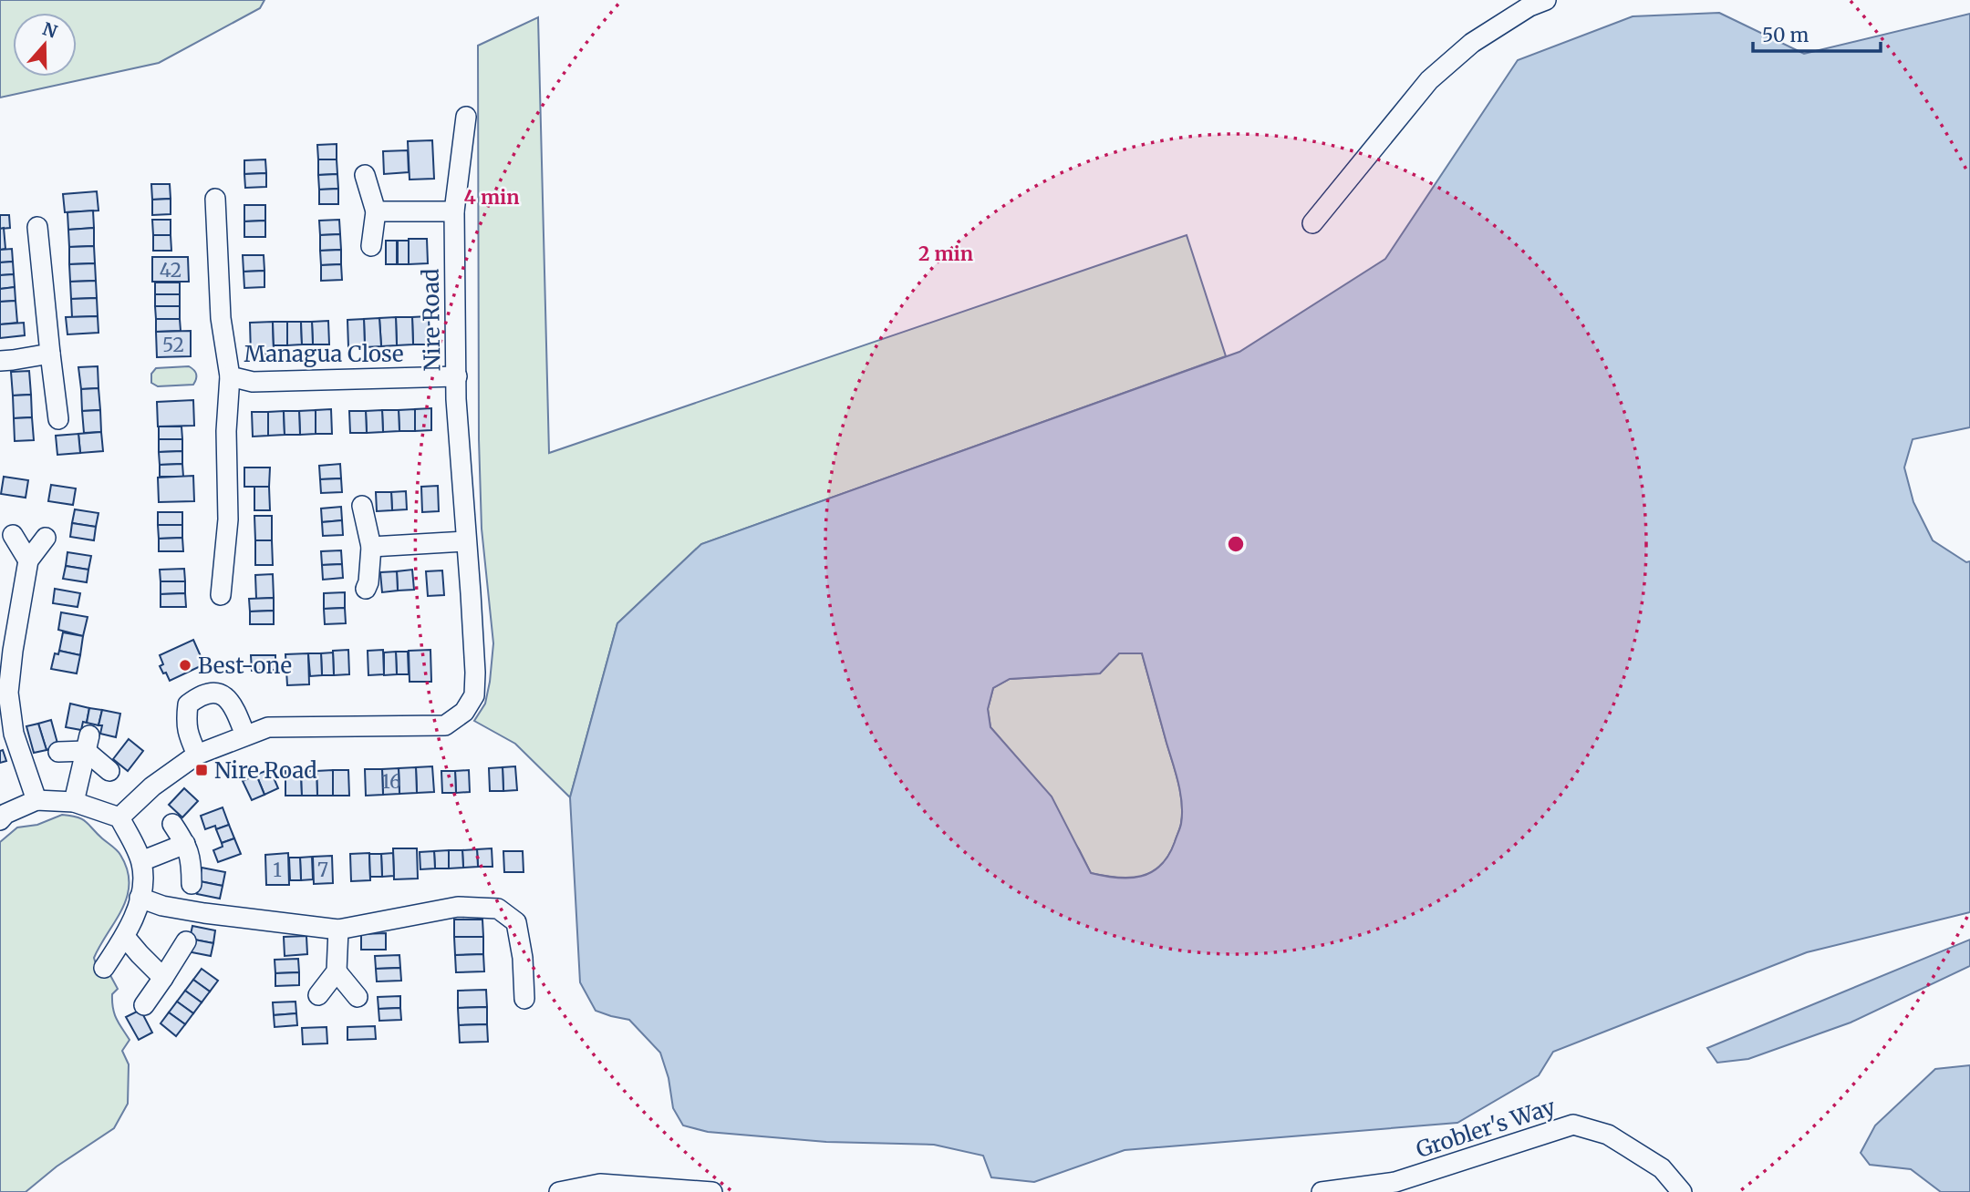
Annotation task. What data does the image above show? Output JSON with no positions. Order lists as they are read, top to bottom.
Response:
{
  "streets": {
    "street": ["Nire Road", "Managua Close", "Grobler's Way"]
  },
  "crossings": [
    ["Nire Road", "Managua Close"]
  ],
  "places": {
    "other": ["Best-one"],
    "transit": ["Nire Road"]
  },
  "house_numbers": [
    "42",
    "52",
    "16",
    "1",
    "7"
  ],
  "scale_bar": "50 m",
  "north": "top",
  "rings": ["4 min", "2 min"]
}
